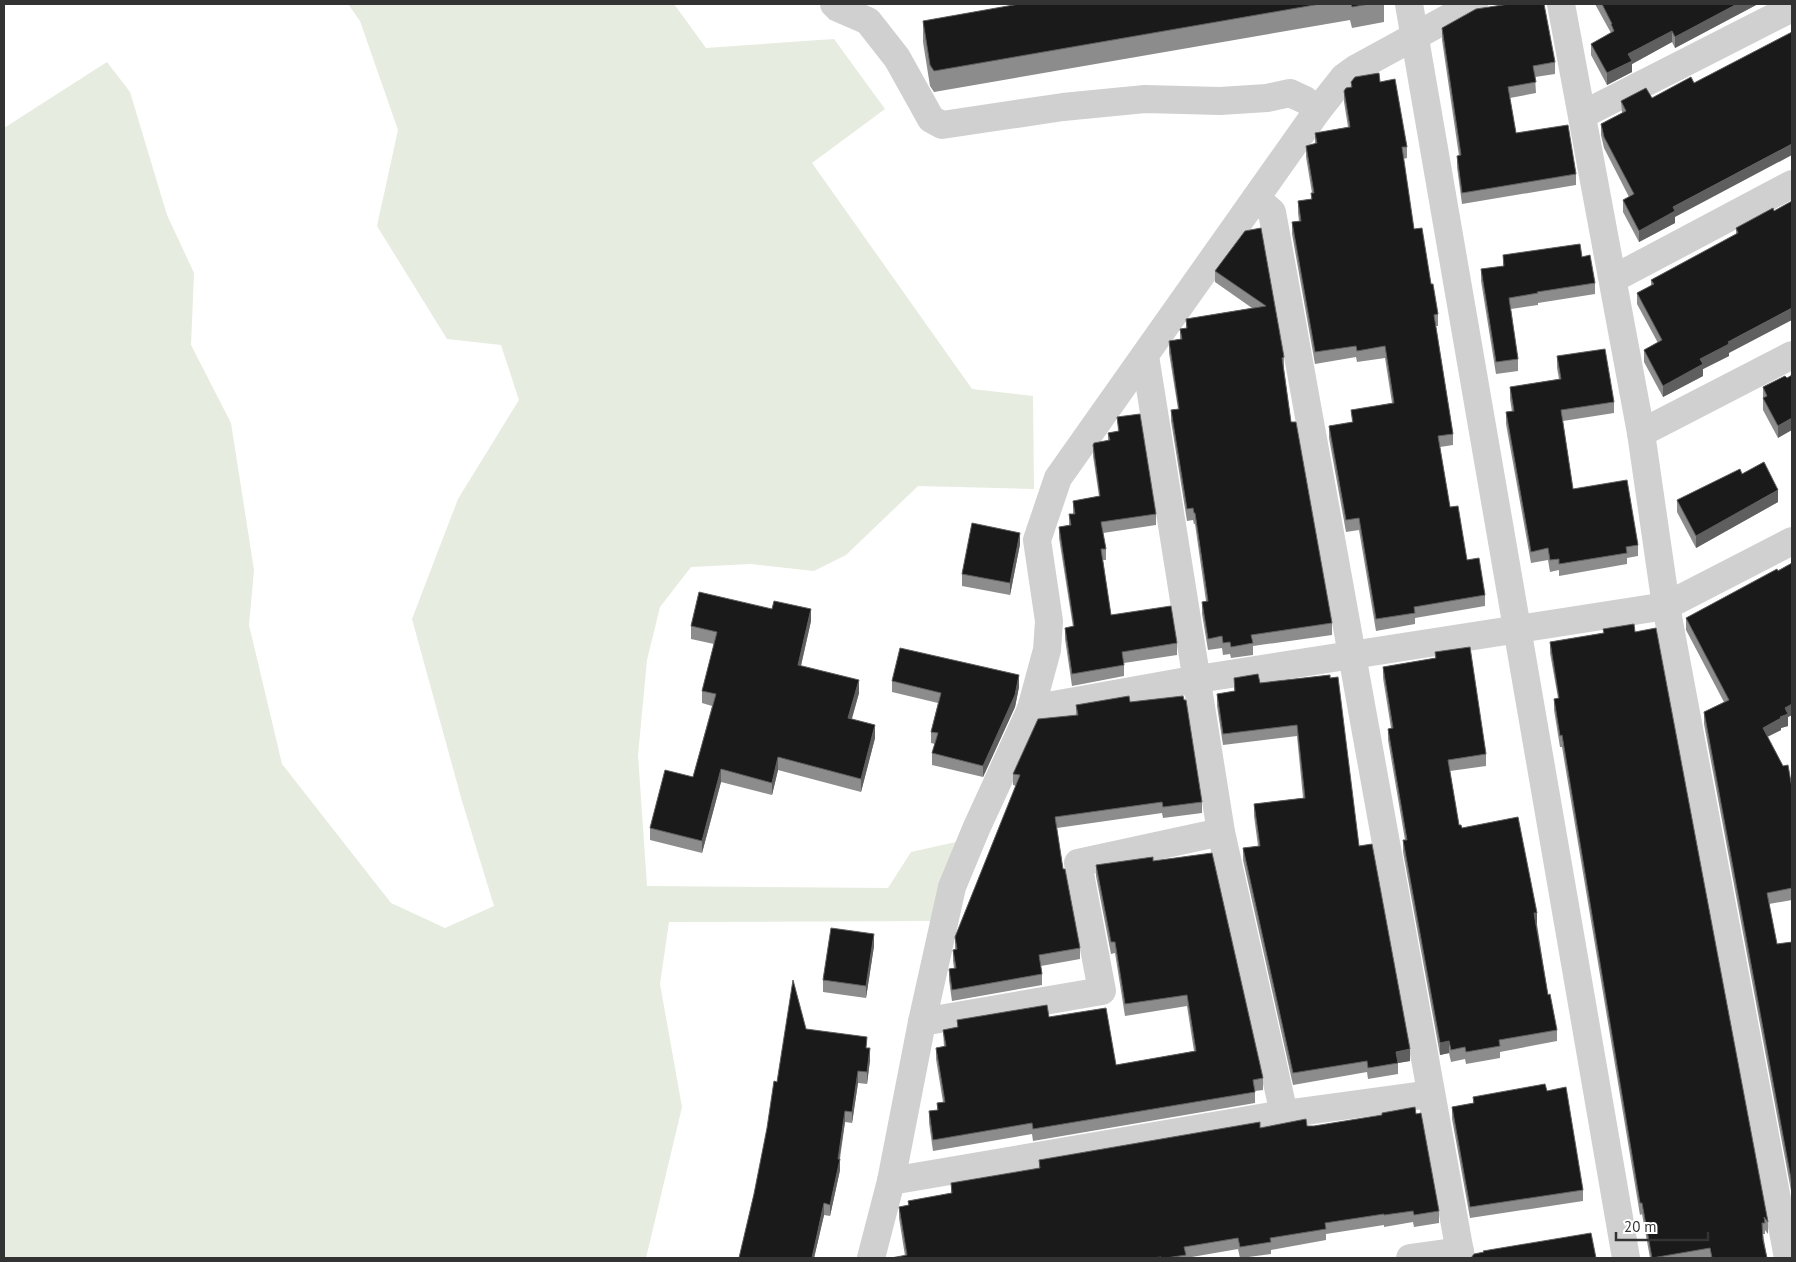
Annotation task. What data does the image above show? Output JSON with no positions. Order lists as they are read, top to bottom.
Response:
{
  "scale_bar": "20 m"
}
